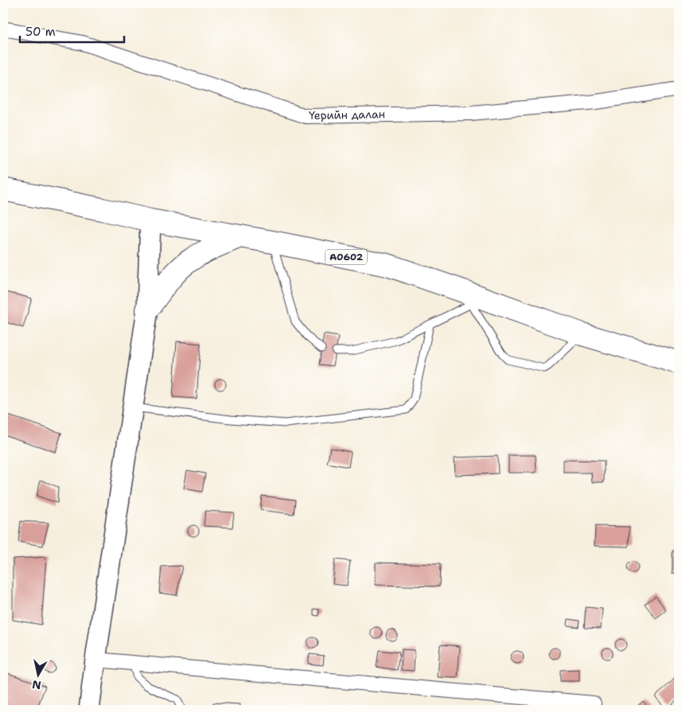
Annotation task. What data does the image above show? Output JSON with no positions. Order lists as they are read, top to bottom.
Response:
{
  "streets": {
    "highway": ["A0602"],
    "street": ["Үерийн далан"]
  },
  "scale_bar": "50 m",
  "north": "bottom"
}
